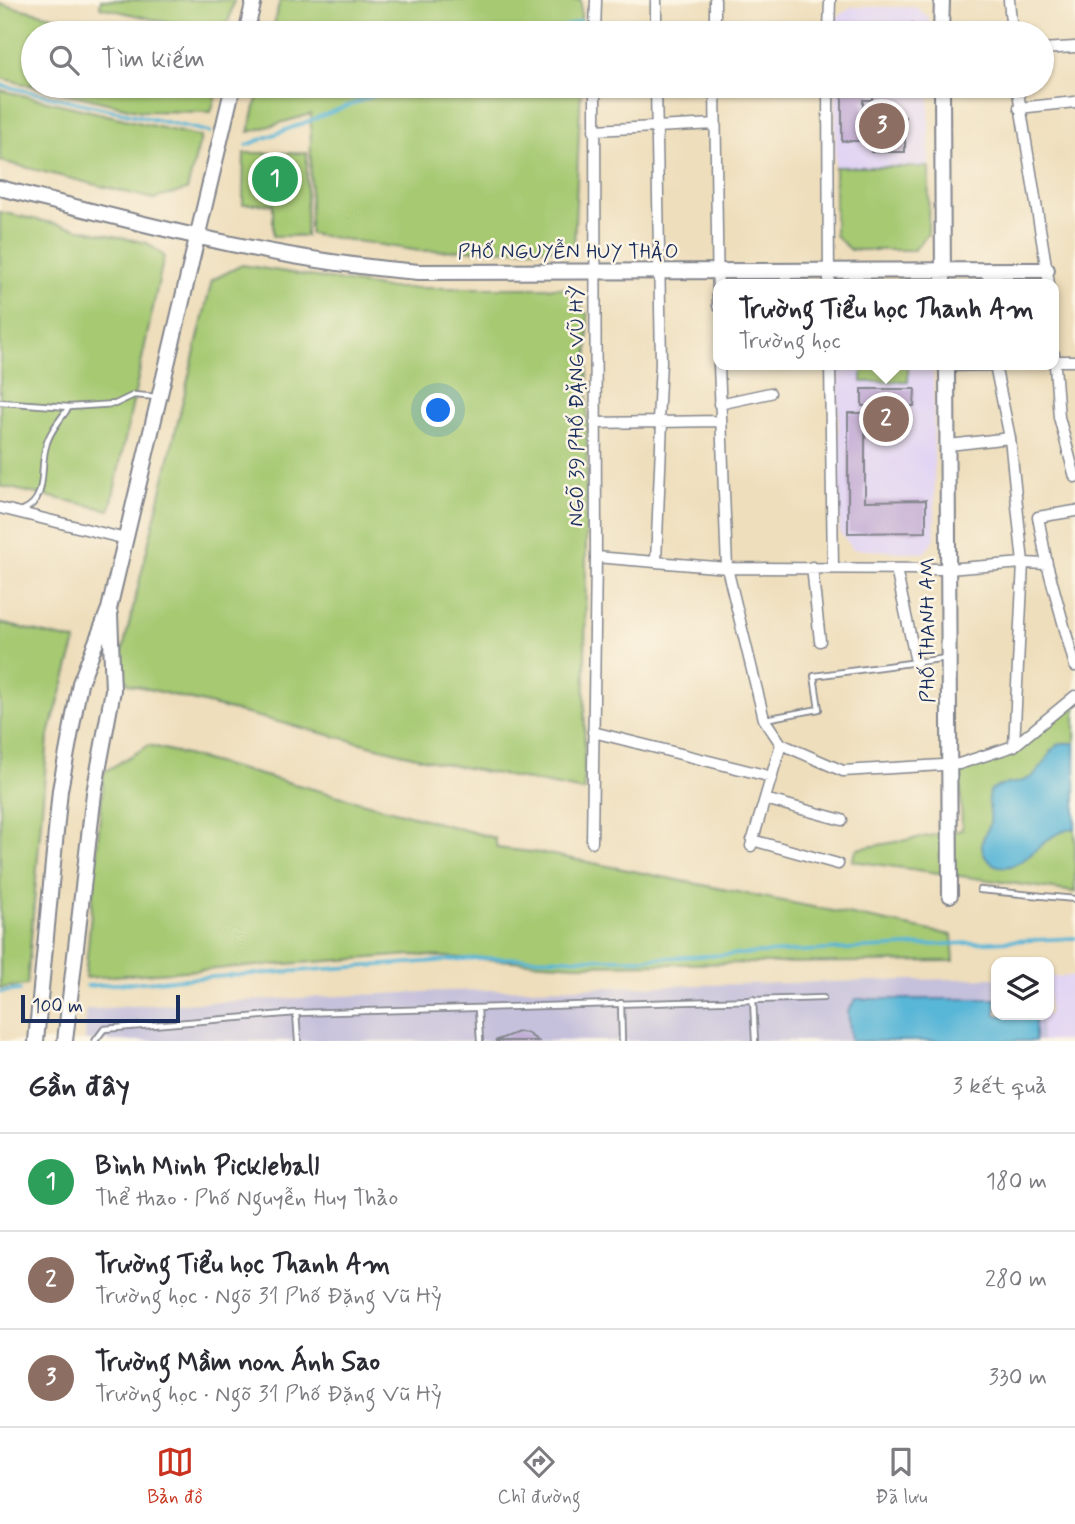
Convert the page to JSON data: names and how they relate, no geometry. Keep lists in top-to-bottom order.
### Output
{
  "streets": {
    "street": ["PHỐ NGUYỄN HUY THẢO", "NGÕ 39 PHỐ ĐẶNG VŨ HỶ", "PHỐ THANH AM"]
  },
  "crossings": [
    ["PHỐ NGUYỄN HUY THẢO", "NGÕ 39 PHỐ ĐẶNG VŨ HỶ"]
  ],
  "scale_bar": "100 m",
  "page": {
    "search": "Tìm kiếm",
    "pins": ["3", "1", "2"],
    "popup": ["Trường Tiểu học Thanh Am", "Trường học"],
    "scale": "100 m",
    "heading": ["Gần đây", "3 kết quả"],
    "list": [
      {
        "mark": "1",
        "name": "Bình Minh Pickleball",
        "note": "Thể thao · Phố Nguyễn Huy Thảo",
        "value": "180 m"
      },
      {
        "mark": "2",
        "name": "Trường Tiểu học Thanh Am",
        "note": "Trường học · Ngõ 31 Phố Đặng Vũ Hỷ",
        "value": "280 m"
      },
      {
        "mark": "3",
        "name": "Trường Mầm non Ánh Sao",
        "note": "Trường học · Ngõ 31 Phố Đặng Vũ Hỷ",
        "value": "330 m"
      }
    ],
    "nav": ["Bản đồ", "Chỉ đường", "Đã lưu"]
  }
}
